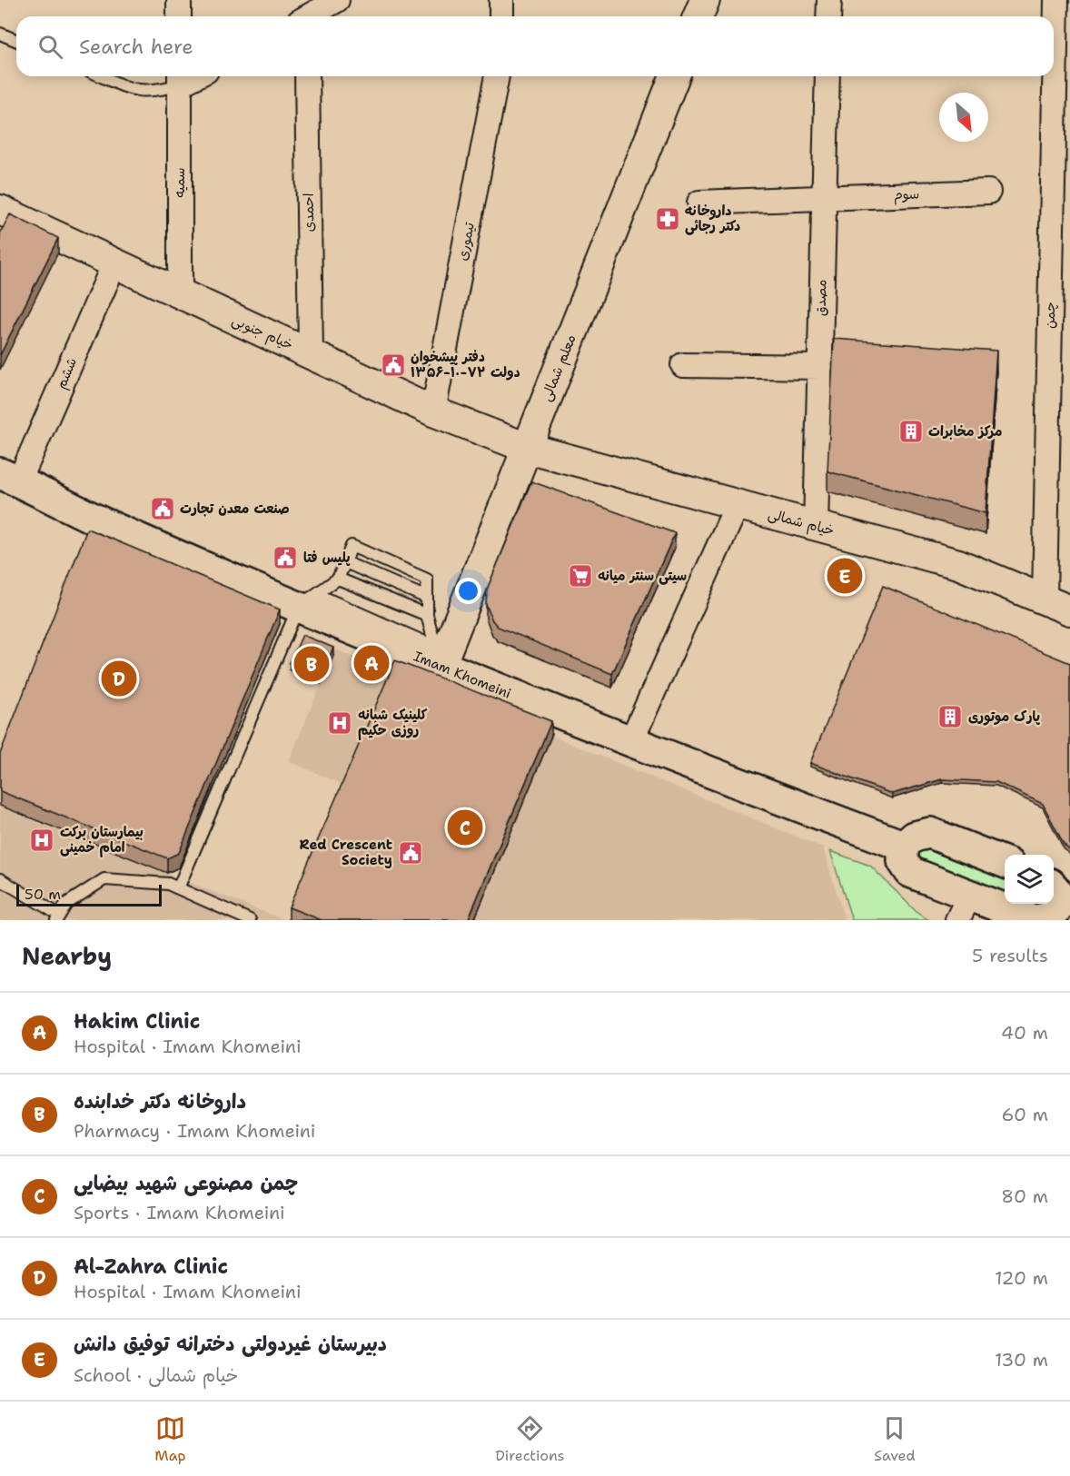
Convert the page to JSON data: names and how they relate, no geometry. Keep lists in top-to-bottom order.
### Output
{
  "streets": {
    "main road": ["Imam Khomeini"],
    "street": [
      "سميه",
      "سوم",
      "احمدی",
      "تیموری",
      "مصدق",
      "چمن",
      "خیام جنوبی",
      "معلم شمالی",
      "ششم",
      "خیام شمالی"
    ]
  },
  "crossings": [
    ["سميه", "خیام جنوبی"],
    ["سوم", "مصدق"],
    ["احمدی", "خیام جنوبی"],
    ["تیموری", "خیام جنوبی"],
    ["مصدق", "خیام شمالی"],
    ["چمن", "خیام شمالی"],
    ["خیام جنوبی", "معلم شمالی"],
    ["خیام جنوبی", "ششم"],
    ["خیام جنوبی", "خیام شمالی"],
    ["معلم شمالی", "خیام شمالی"],
    ["معلم شمالی", "Imam Khomeini"],
    ["ششم", "Imam Khomeini"]
  ],
  "places": {
    "pharmacy": ["داروخانه دکتر رجائی"],
    "public building": [
      "دفتر پیشخوان دولت ۷۲-۱۰-۱۳۵۶",
      "صنعت معدن تجارت",
      "پلیس فتا",
      "Red Crescent Society"
    ],
    "building": ["مرکز مخابرات", "پارک موتوری"],
    "supermarket": ["سیتی سنتر میانه"],
    "hospital": ["کلینیک شبانه روزی حکیم", "بیمارستان برکت امام خمینی"]
  },
  "scale_bar": "50 m",
  "north": "bottom right",
  "page": {
    "search": "Search here",
    "pins": [
      "E",
      "A",
      "B",
      "D",
      "C"
    ],
    "scale": "50 m",
    "heading": ["Nearby", "5 results"],
    "list": [
      {
        "mark": "A",
        "name": "Hakim Clinic",
        "note": "Hospital · Imam Khomeini",
        "value": "40 m"
      },
      {
        "mark": "B",
        "name": "داروخانه دکتر خدابنده",
        "note": "Pharmacy · Imam Khomeini",
        "value": "60 m"
      },
      {
        "mark": "C",
        "name": "چمن مصنوعی شهید بیضایی",
        "note": "Sports · Imam Khomeini",
        "value": "80 m"
      },
      {
        "mark": "D",
        "name": "Al-Zahra Clinic",
        "note": "Hospital · Imam Khomeini",
        "value": "120 m"
      },
      {
        "mark": "E",
        "name": "دبیرستان غیردولتی دخترانه توفیق دانش",
        "note": "School · خیام شمالی",
        "value": "130 m"
      }
    ],
    "nav": ["Map", "Directions", "Saved"]
  }
}
